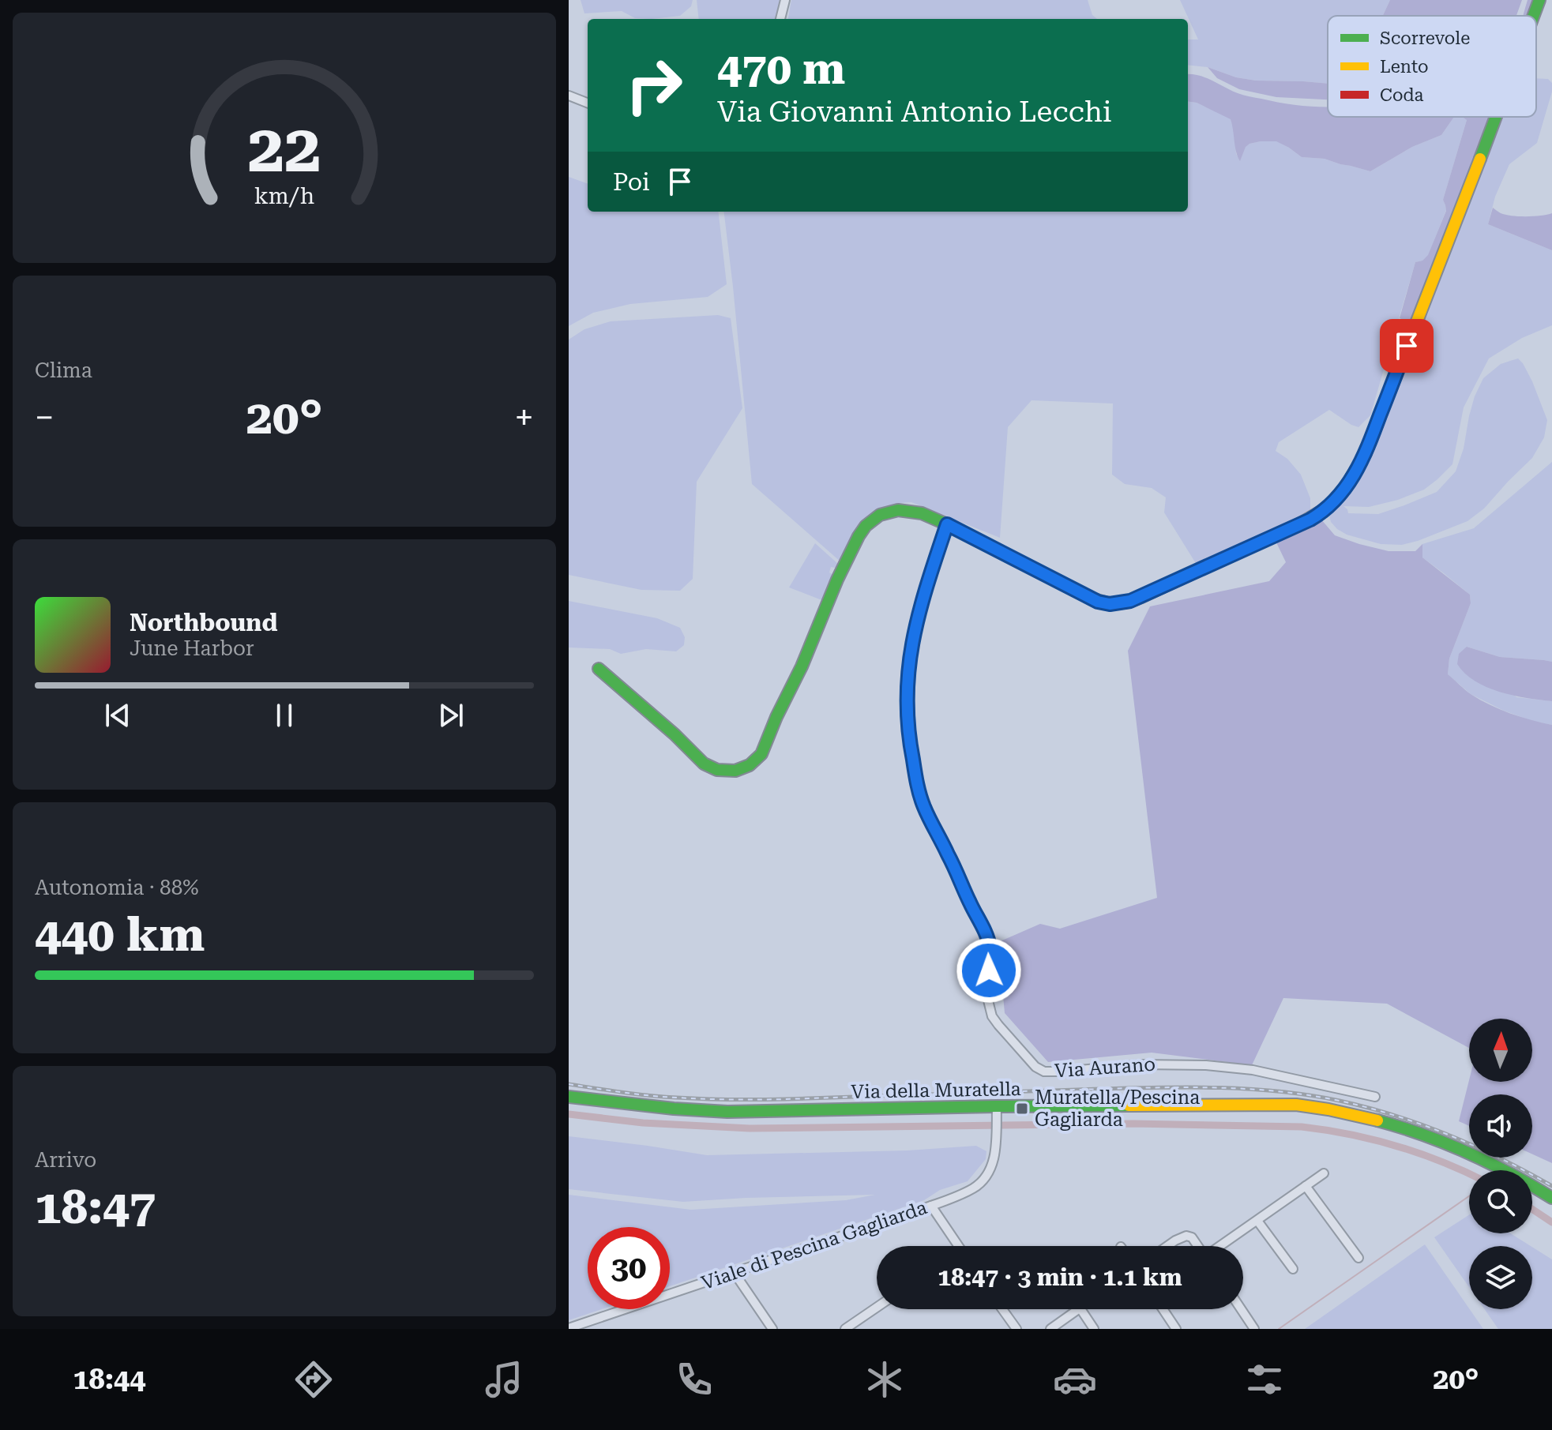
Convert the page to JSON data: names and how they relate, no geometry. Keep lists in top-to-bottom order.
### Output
{
  "streets": {
    "street": ["Via Aurano", "Via della Muratella", "Viale di Pescina Gagliarda"]
  },
  "crossings": [
    ["Via della Muratella", "Viale di Pescina Gagliarda"]
  ],
  "places": {
    "transit": ["Muratella/Pescina Gagliarda"]
  },
  "legend": ["Scorrevole", "Lento", "Coda"],
  "north": "top",
  "page": {
    "turn": ["470 m", "Via Giovanni Antonio Lecchi"],
    "then": "Poi",
    "tile": [
      "Clima",
      ["Autonomia · 88%", "440 km"],
      ["Arrivo", "18:47"]
    ],
    "heat": ["−", "20°", "+"],
    "song": ["Northbound", "June Harbor"],
    "limit": "30",
    "trip": "18:47 · 3 min · 1.1 km",
    "tabs": ["18:44", "20°"],
    "gauge": ["22", "km/h"]
  }
}
